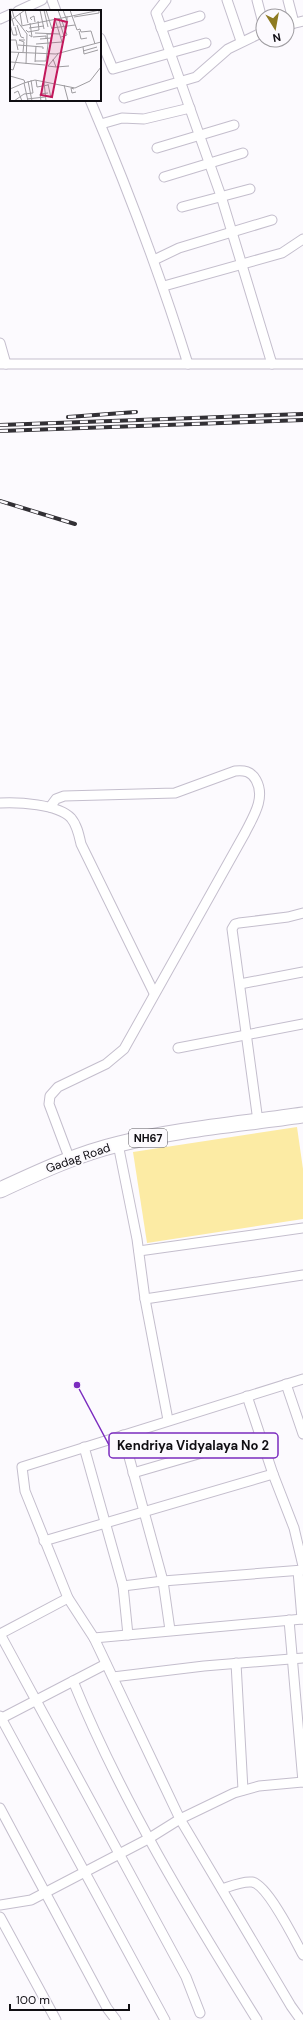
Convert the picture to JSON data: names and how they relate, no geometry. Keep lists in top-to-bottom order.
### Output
{
  "streets": {
    "highway": ["NH67", "Gadag Road"]
  },
  "places": ["Kendriya Vidyalaya No 2"],
  "scale_bar": "100 m",
  "north": "bottom"
}
